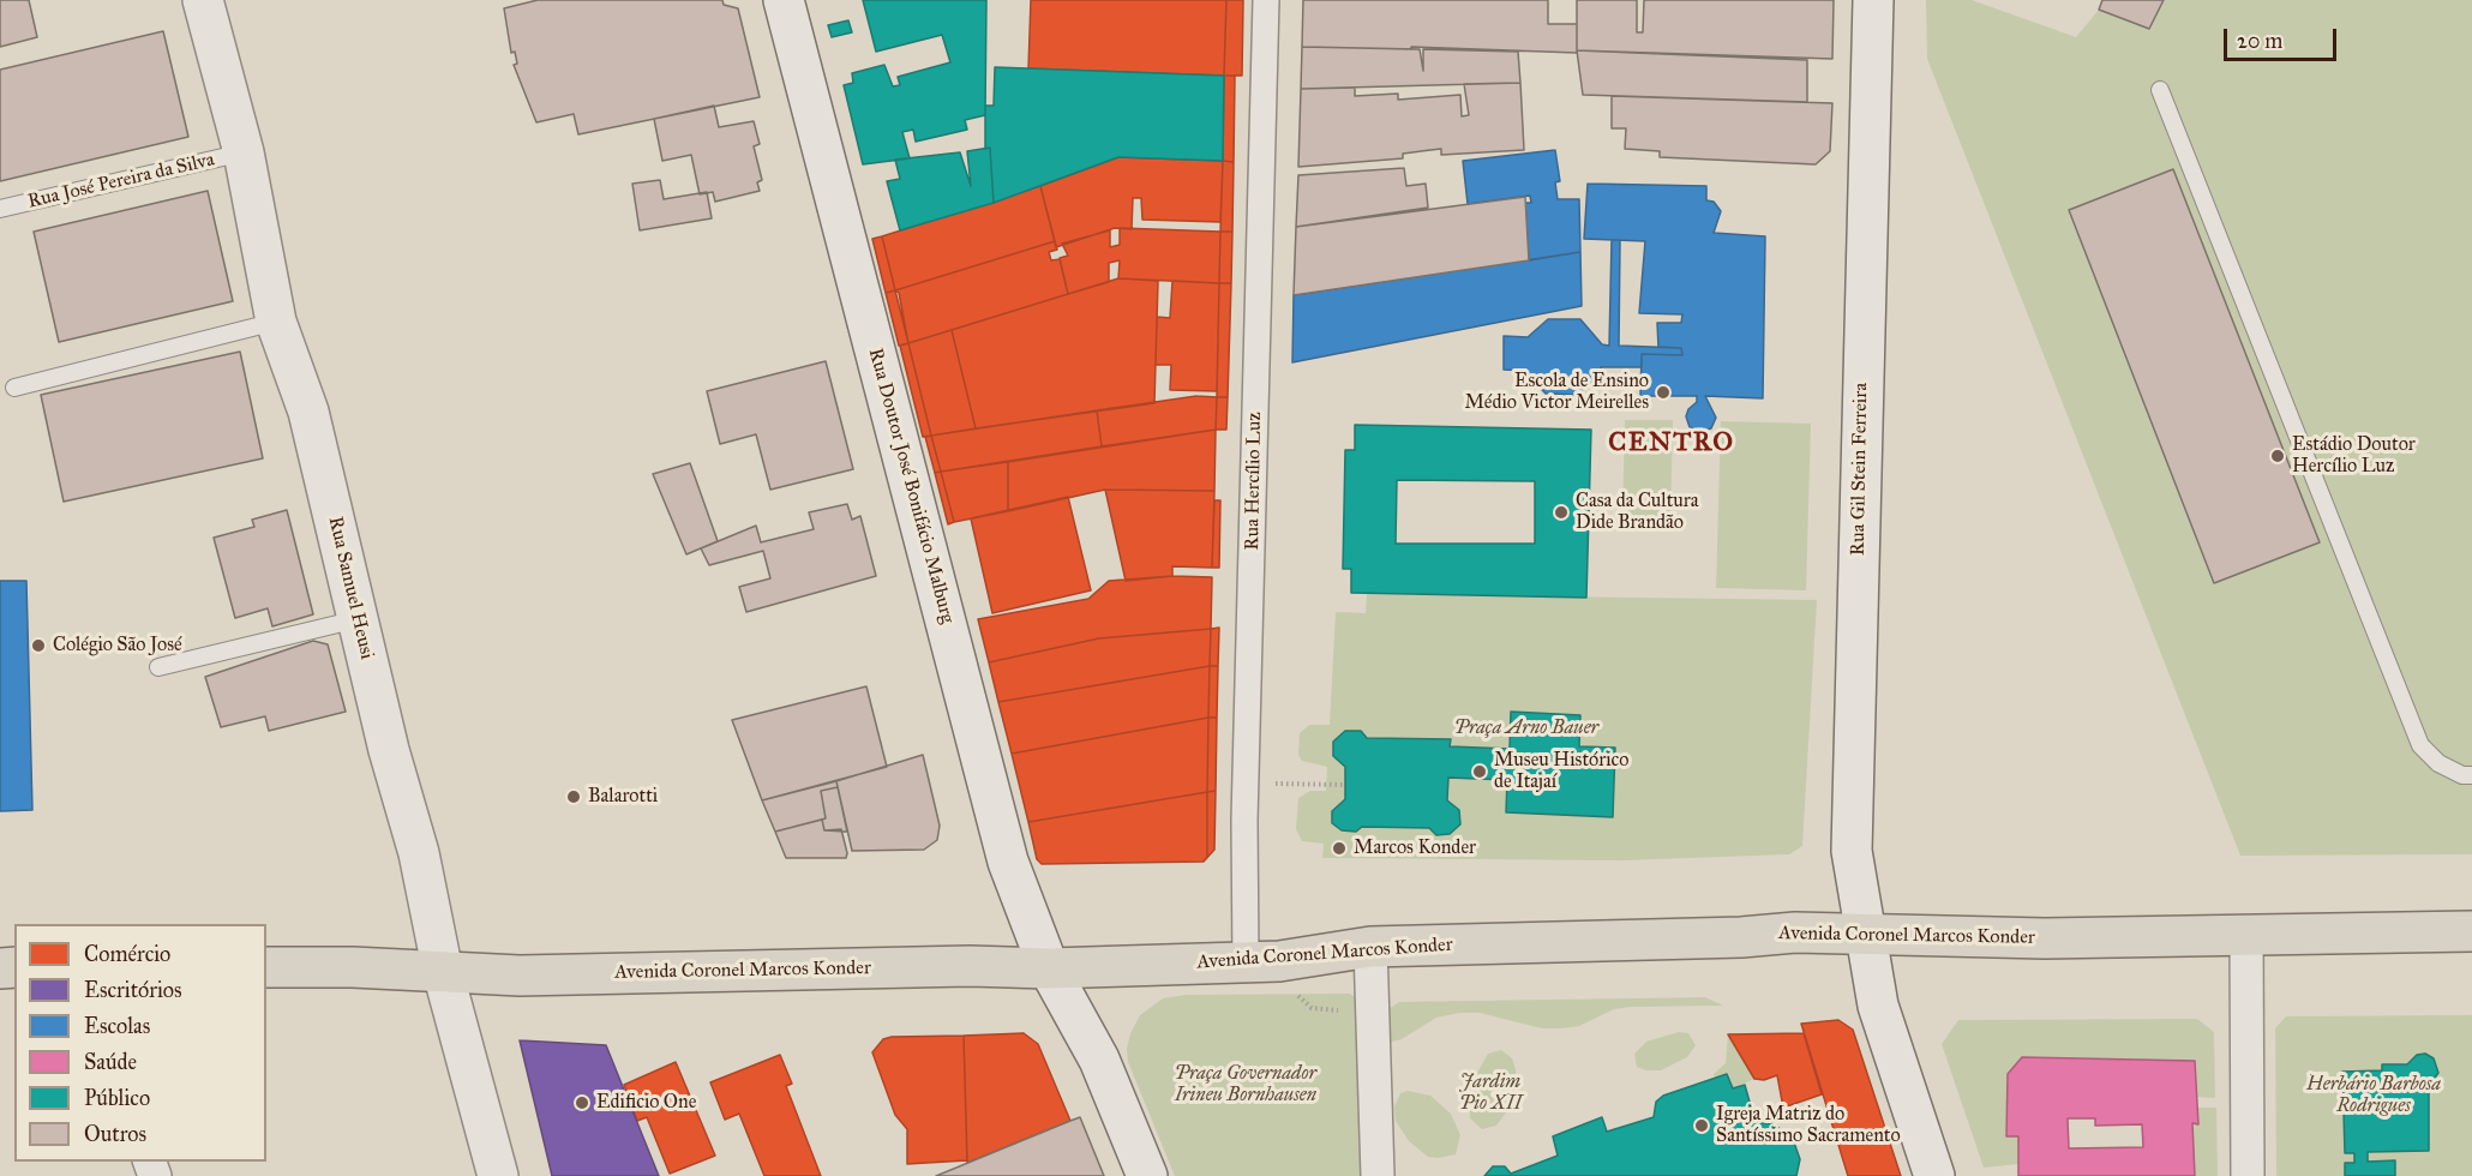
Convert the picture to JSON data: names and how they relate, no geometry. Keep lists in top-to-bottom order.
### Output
{
  "streets": {
    "main road": [
      "Rua Gil Stein Ferreira",
      "Rua Doutor José Bonifácio Malburg",
      "Rua Samuel Heusi",
      "Avenida Coronel Marcos Konder"
    ],
    "street": ["Rua Hercílio Luz"],
    "lane": ["Rua José Pereira da Silva"]
  },
  "crossings": [
    ["Rua José Pereira da Silva", "Rua Samuel Heusi"],
    ["Rua Gil Stein Ferreira", "Avenida Coronel Marcos Konder"],
    ["Rua Hercílio Luz", "Avenida Coronel Marcos Konder"],
    ["Rua Doutor José Bonifácio Malburg", "Avenida Coronel Marcos Konder"],
    ["Rua Samuel Heusi", "Avenida Coronel Marcos Konder"]
  ],
  "districts": ["CENTRO"],
  "parks": [
    "Praça Arno Bauer",
    "Praça Governador Irineu Bornhausen",
    "Jardim Pio XII",
    "Herbário Barbosa Rodrigues"
  ],
  "places": [
    "Escola de Ensino Médio Victor Meirelles",
    "Estádio Doutor Hercílio Luz",
    "Casa da Cultura Dide Brandão",
    "Colégio São José",
    "Museu Histórico de Itajaí",
    "Balarotti",
    "Marcos Konder",
    "Edificio One",
    "Igreja Matriz do Santíssimo Sacramento"
  ],
  "legend": [
    "Comércio",
    "Escritórios",
    "Escolas",
    "Saúde",
    "Público",
    "Outros"
  ],
  "scale_bar": "20 m"
}
